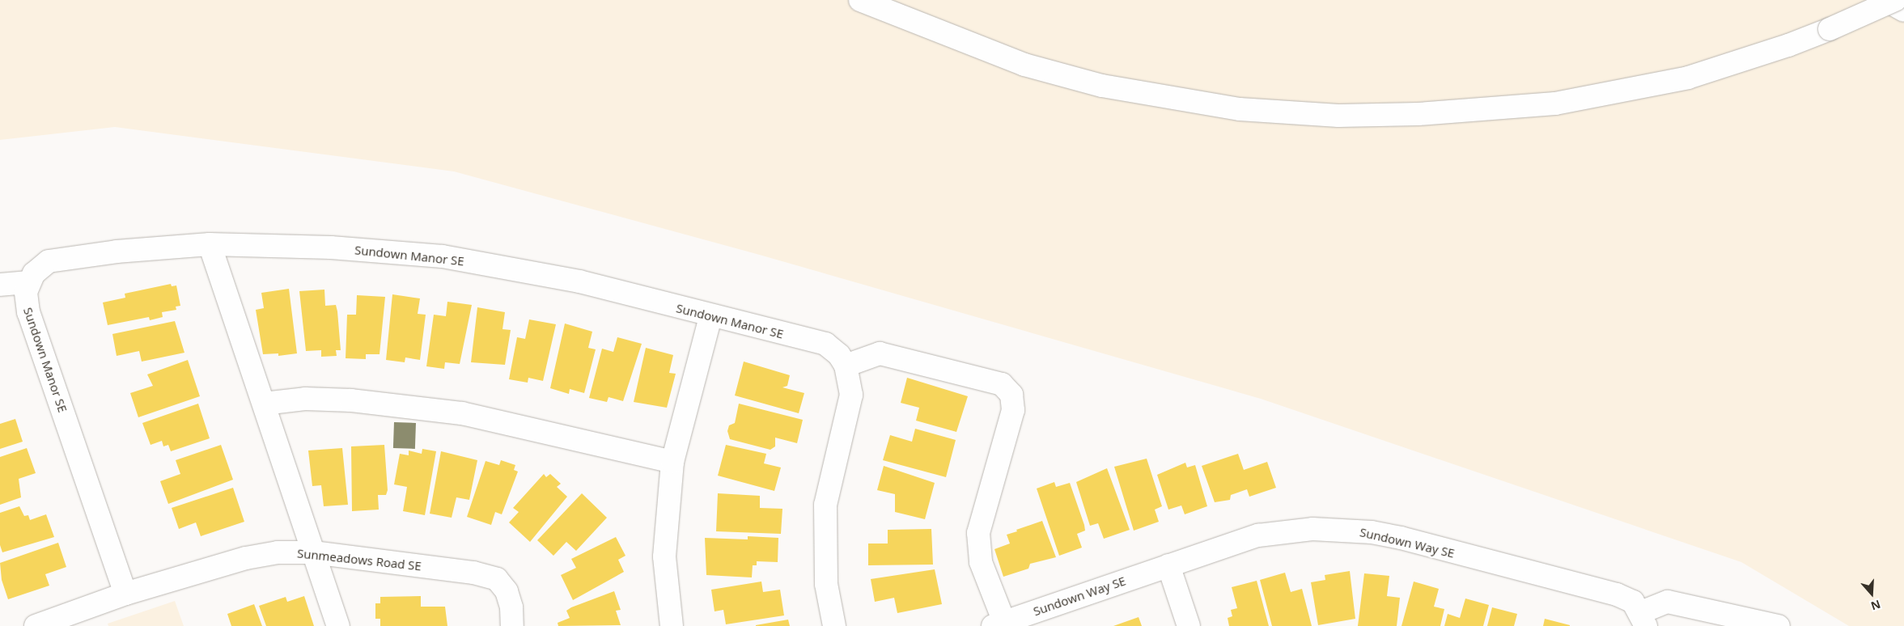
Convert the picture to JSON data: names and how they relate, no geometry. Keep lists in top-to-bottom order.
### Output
{
  "streets": {
    "main road": ["Sundown Manor SE", "Sundown Way SE", "Sunmeadows Road SE"]
  },
  "crossings": [
    ["Sundown Manor SE", "Sunmeadows Road SE"]
  ],
  "north": "bottom"
}
